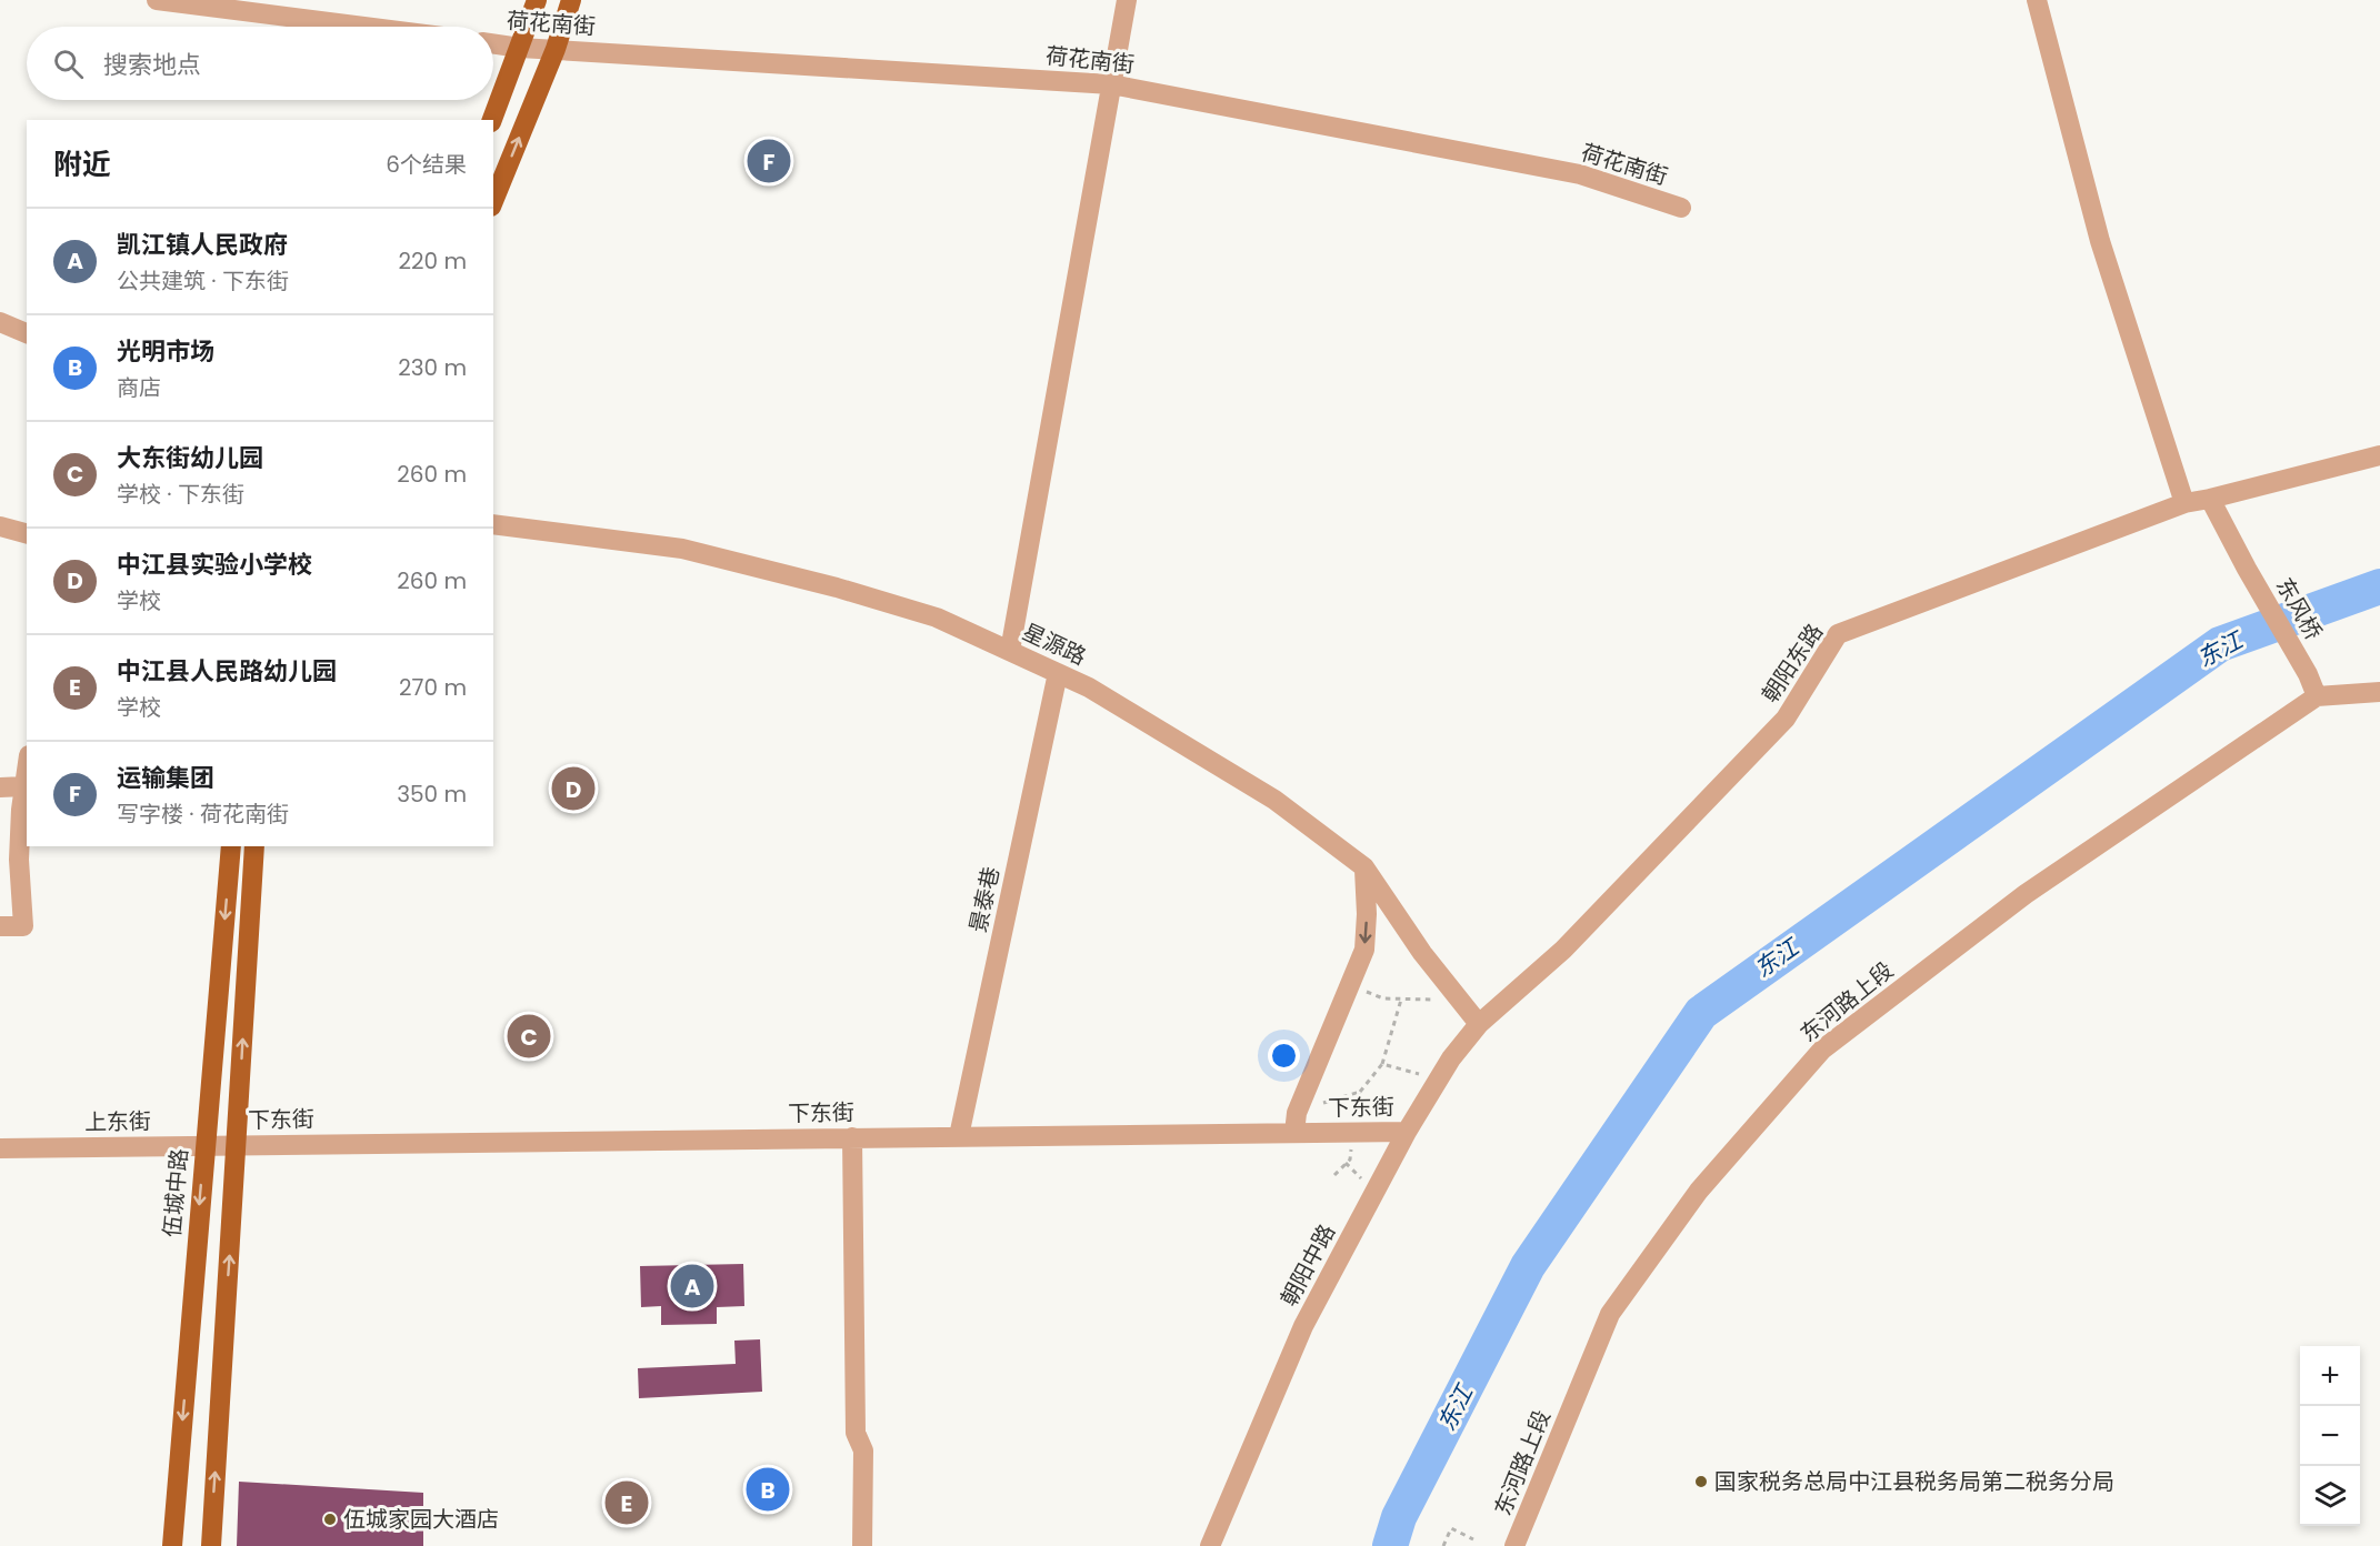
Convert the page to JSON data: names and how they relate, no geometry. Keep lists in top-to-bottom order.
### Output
{
  "streets": {
    "main road": ["伍城中路"],
    "street": [
      "荷花南街",
      "东风桥",
      "星源路",
      "朝阳东路",
      "景泰巷",
      "东河路上段",
      "下东街",
      "上东街",
      "朝阳中路"
    ]
  },
  "crossings": [
    ["东风桥", "朝阳东路"],
    ["东风桥", "东河路上段"],
    ["星源路", "朝阳东路"],
    ["星源路", "景泰巷"],
    ["星源路", "朝阳中路"],
    ["朝阳东路", "朝阳中路"],
    ["景泰巷", "下东街"],
    ["下东街", "上东街"],
    ["下东街", "朝阳中路"],
    ["上东街", "伍城中路"]
  ],
  "water": ["东江"],
  "places": ["国家税务总局中江县税务局第二税务分局", "伍城家园大酒店"],
  "page": {
    "search": "搜索地点",
    "heading": ["附近", "6个结果"],
    "pins": [
      "F",
      "D",
      "C",
      "A",
      "B",
      "E"
    ],
    "list": [
      {
        "mark": "A",
        "name": "凯江镇人民政府",
        "note": "公共建筑 · 下东街",
        "value": "220 m"
      },
      {
        "mark": "B",
        "name": "光明市场",
        "note": "商店",
        "value": "230 m"
      },
      {
        "mark": "C",
        "name": "大东街幼儿园",
        "note": "学校 · 下东街",
        "value": "260 m"
      },
      {
        "mark": "D",
        "name": "中江县实验小学校",
        "note": "学校",
        "value": "260 m"
      },
      {
        "mark": "E",
        "name": "中江县人民路幼儿园",
        "note": "学校",
        "value": "270 m"
      },
      {
        "mark": "F",
        "name": "运输集团",
        "note": "写字楼 · 荷花南街",
        "value": "350 m"
      }
    ],
    "map_buttons": ["+", "−"]
  }
}
